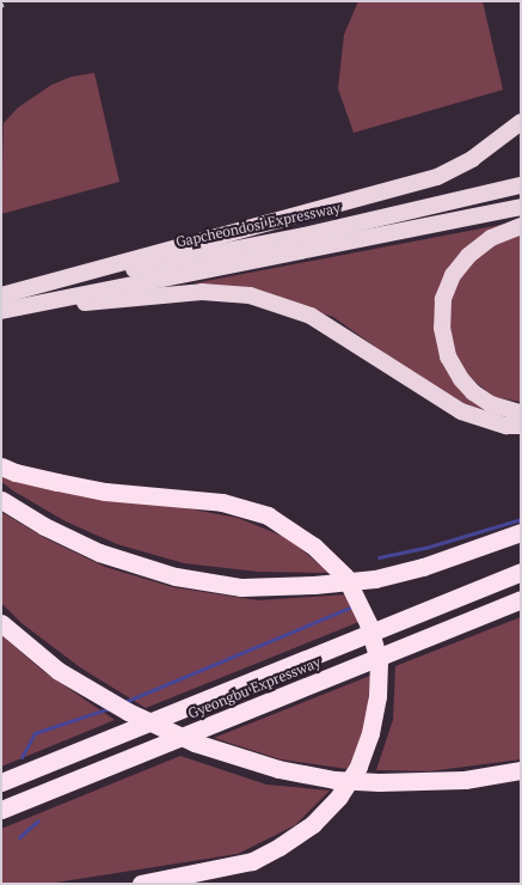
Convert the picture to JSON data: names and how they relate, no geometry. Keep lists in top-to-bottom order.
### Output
{
  "streets": {
    "highway": ["Gapcheondosi Expressway", "Gyeongbu Expressway"]
  }
}
